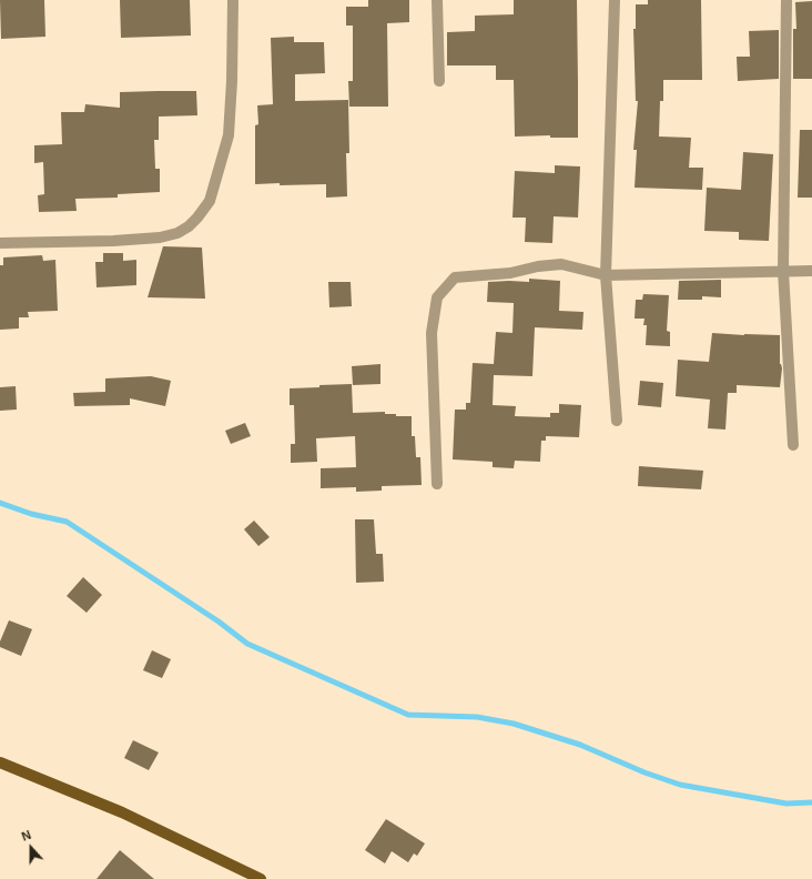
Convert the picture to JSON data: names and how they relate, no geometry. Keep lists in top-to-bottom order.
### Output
{
  "north": "top"
}
